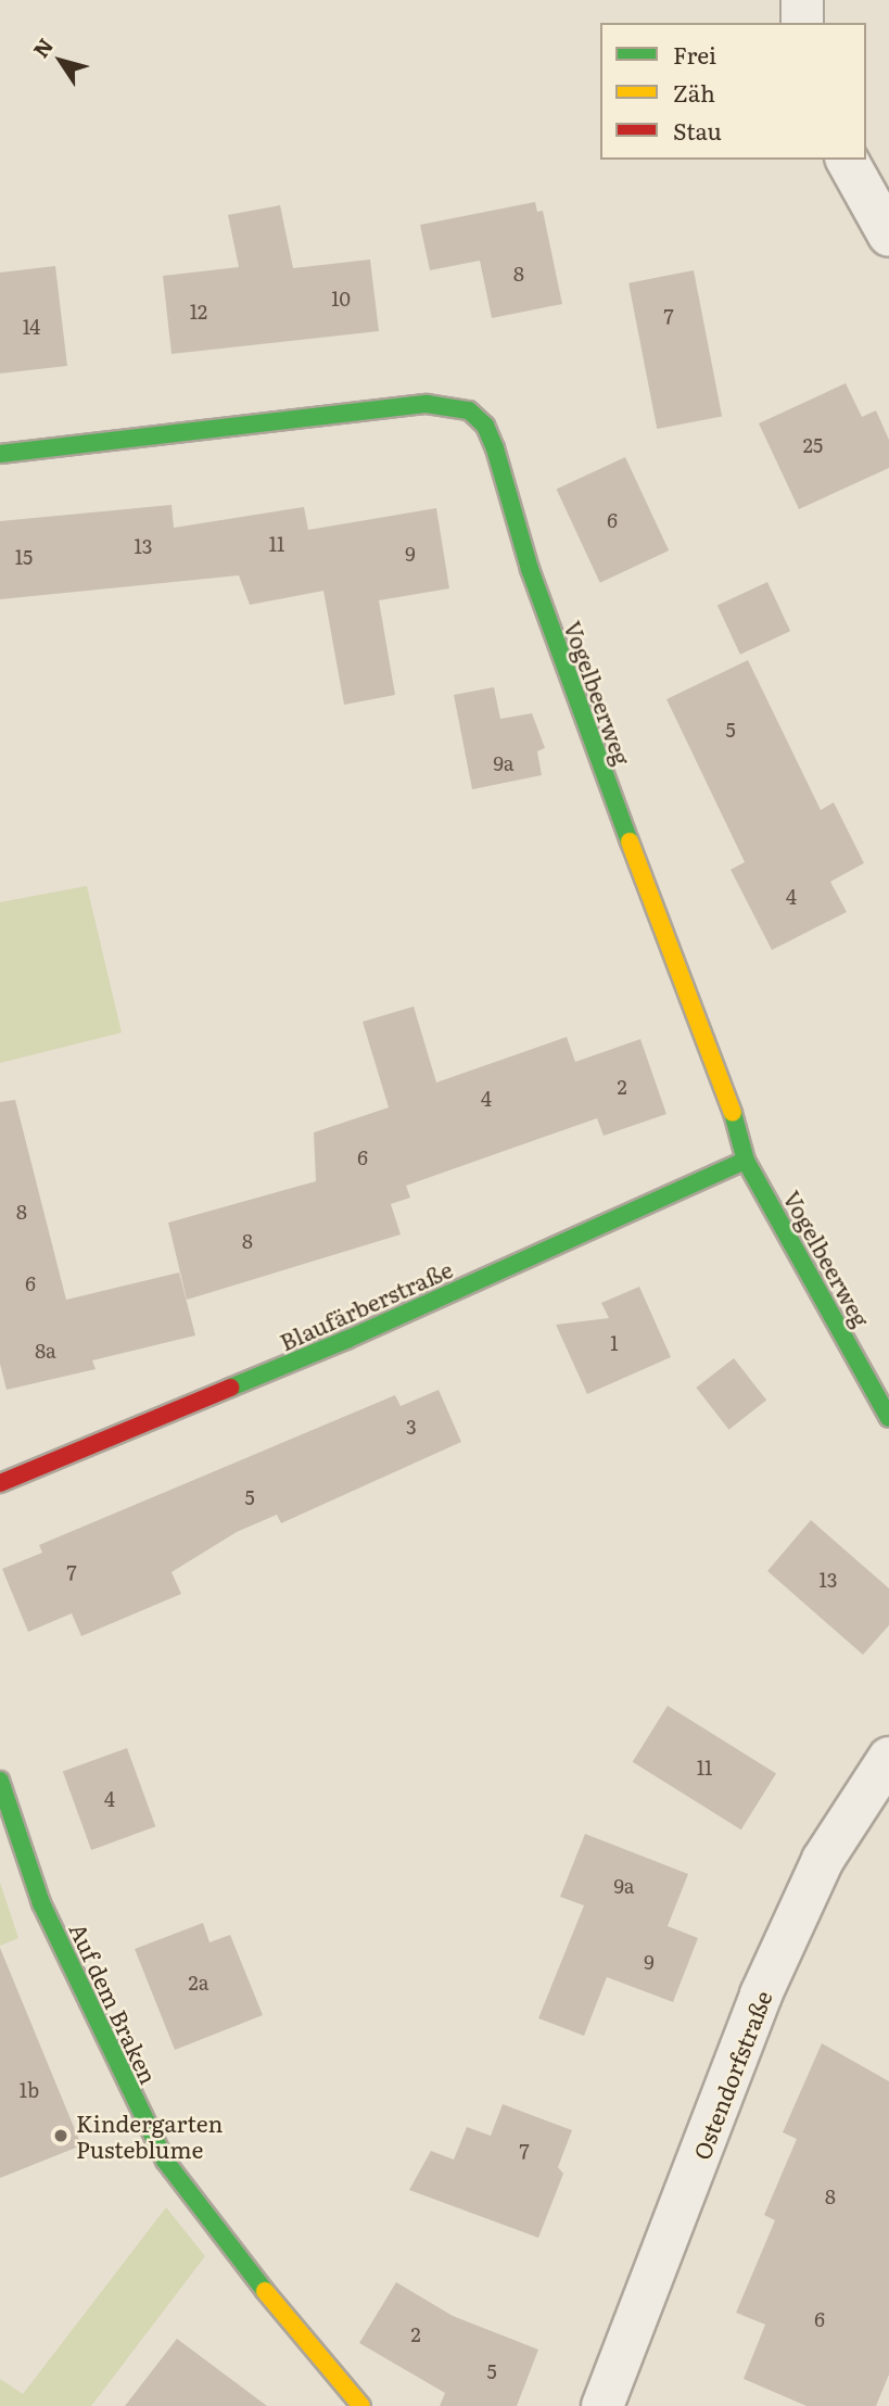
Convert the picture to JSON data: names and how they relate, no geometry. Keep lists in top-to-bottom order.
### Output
{
  "streets": {
    "street": [
      "Vogelbeerweg",
      "Blaufärberstraße",
      "Auf dem Braken",
      "Ostendorfstraße"
    ]
  },
  "crossings": [
    ["Vogelbeerweg", "Blaufärberstraße"]
  ],
  "places": ["Kindergarten Pusteblume"],
  "house_numbers": [
    "8",
    "10",
    "12",
    "7",
    "14",
    "25",
    "6",
    "11",
    "13",
    "9",
    "15",
    "5",
    "9a",
    "4",
    "2",
    "4",
    "6",
    "8",
    "8",
    "6",
    "1",
    "8a",
    "3",
    "5",
    "7",
    "13",
    "11",
    "4",
    "9a",
    "9",
    "2a",
    "1b",
    "7",
    "8",
    "6",
    "2",
    "5"
  ],
  "legend": ["Frei", "Zäh", "Stau"],
  "north": "top left"
}
